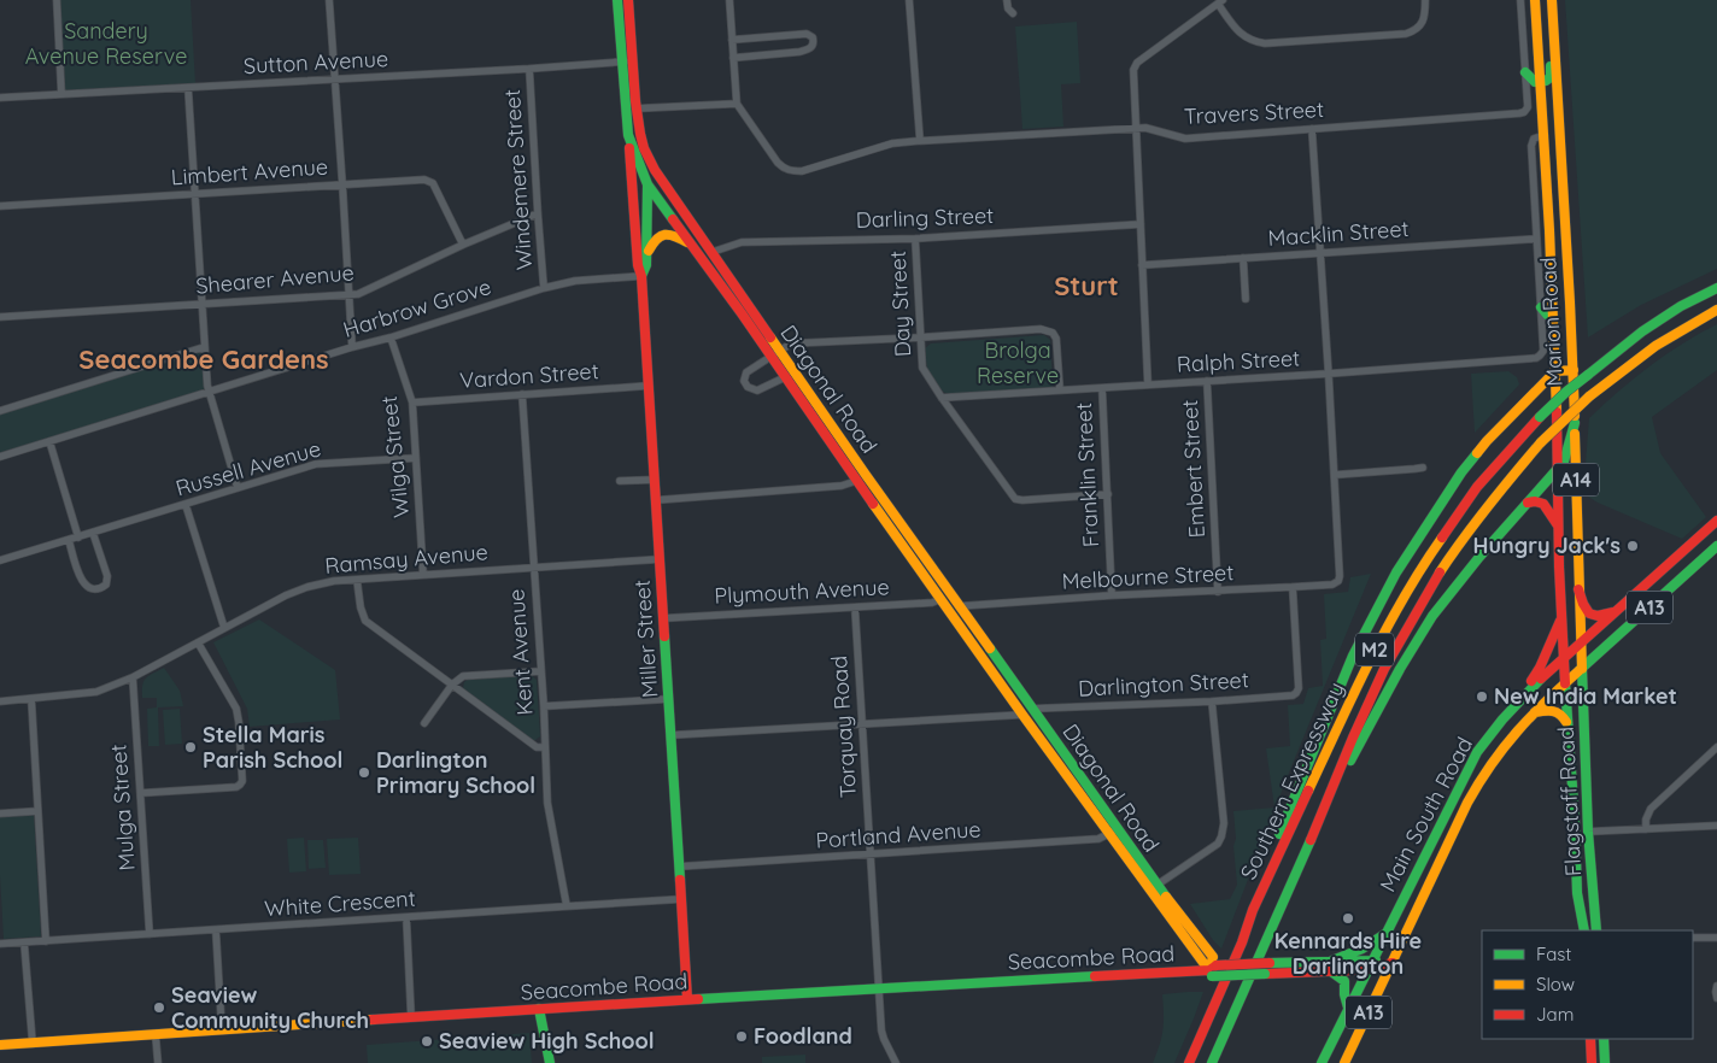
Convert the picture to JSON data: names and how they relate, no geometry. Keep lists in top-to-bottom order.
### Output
{
  "streets": {
    "main road": [
      "Marion Road",
      "Diagonal Road",
      "A14",
      "A13",
      "Miller Street",
      "M2",
      "Southern Expressway",
      "Flagstaff Road",
      "Main South Road",
      "Seacombe Road"
    ],
    "street": [
      "Sutton Avenue",
      "Travers Street",
      "Limbert Avenue",
      "Windemere Street",
      "Darling Street",
      "Macklin Street",
      "Shearer Avenue",
      "Day Street",
      "Harbrow Grove",
      "Ralph Street",
      "Vardon Street",
      "Wilga Street",
      "Russell Avenue",
      "Embert Street",
      "Franklin Street",
      "Ramsay Avenue",
      "Melbourne Street",
      "Plymouth Avenue",
      "Kent Avenue",
      "Darlington Street",
      "Torquay Road",
      "Mulga Street",
      "Portland Avenue",
      "White Crescent"
    ]
  },
  "crossings": [
    ["Sutton Avenue", "Windemere Street"],
    ["Sutton Avenue", "Diagonal Road"],
    ["Limbert Avenue", "Shearer Avenue"],
    ["Windemere Street", "Shearer Avenue"],
    ["Windemere Street", "Harbrow Grove"],
    ["Darling Street", "Day Street"],
    ["Darling Street", "Diagonal Road"],
    ["Macklin Street", "Marion Road"],
    ["Day Street", "Ralph Street"],
    ["Day Street", "Franklin Street"],
    ["Harbrow Grove", "Wilga Street"],
    ["Harbrow Grove", "Miller Street"],
    ["Marion Road", "Ralph Street"],
    ["Marion Road", "A14"],
    ["Marion Road", "A13"],
    ["Marion Road", "M2"],
    ["Marion Road", "Flagstaff Road"],
    ["Marion Road", "Main South Road"],
    ["Ralph Street", "Embert Street"],
    ["Ralph Street", "Franklin Street"],
    ["Vardon Street", "Wilga Street"],
    ["Vardon Street", "Miller Street"],
    ["Vardon Street", "Kent Avenue"],
    ["Diagonal Road", "Melbourne Street"],
    ["Diagonal Road", "Plymouth Avenue"],
    ["Diagonal Road", "Miller Street"],
    ["Diagonal Road", "Darlington Street"],
    ["Diagonal Road", "Portland Avenue"],
    ["Diagonal Road", "Seacombe Road"],
    ["Wilga Street", "Russell Avenue"],
    ["Wilga Street", "Ramsay Avenue"],
    ["Embert Street", "Melbourne Street"],
    ["Franklin Street", "Melbourne Street"],
    ["A14", "Flagstaff Road"],
    ["A14", "Main South Road"],
    ["Ramsay Avenue", "Miller Street"],
    ["Ramsay Avenue", "Kent Avenue"],
    ["Ramsay Avenue", "Mulga Street"],
    ["Melbourne Street", "Darlington Street"],
    ["Plymouth Avenue", "Miller Street"],
    ["Plymouth Avenue", "Torquay Road"],
    ["A13", "Main South Road"],
    ["A13", "Seacombe Road"],
    ["Miller Street", "Portland Avenue"],
    ["Miller Street", "White Crescent"],
    ["Miller Street", "Seacombe Road"],
    ["M2", "Southern Expressway"],
    ["Kent Avenue", "White Crescent"],
    ["Torquay Road", "Portland Avenue"],
    ["Torquay Road", "Seacombe Road"],
    ["Flagstaff Road", "Main South Road"],
    ["Mulga Street", "White Crescent"],
    ["Main South Road", "Seacombe Road"]
  ],
  "districts": ["Sturt", "Seacombe Gardens"],
  "parks": ["Sandery Avenue Reserve", "Brolga Reserve"],
  "places": [
    "Hungry Jack's",
    "New India Market",
    "Stella Maris Parish School",
    "Darlington Primary School",
    "Kennards Hire Darlington",
    "Seaview Community Church",
    "Foodland",
    "Seaview High School"
  ],
  "legend": ["Fast", "Slow", "Jam"]
}
